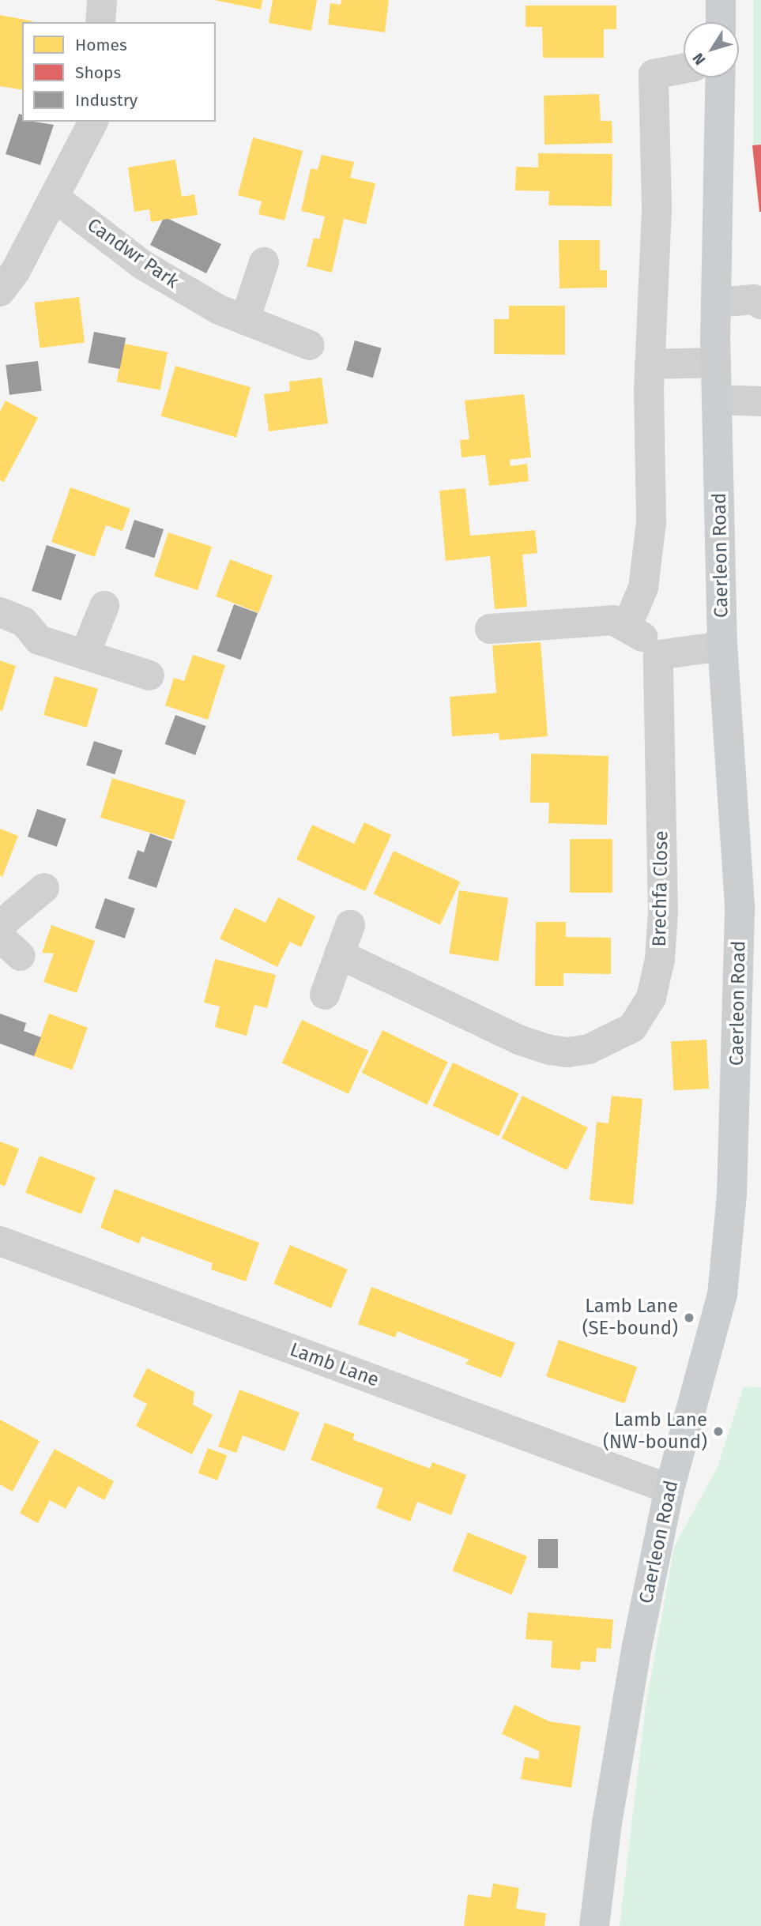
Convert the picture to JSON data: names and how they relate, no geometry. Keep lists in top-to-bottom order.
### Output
{
  "streets": {
    "main road": ["Caerleon Road"],
    "street": ["Candwr Park", "Brechfa Close", "Lamb Lane"]
  },
  "crossings": [
    ["Caerleon Road", "Lamb Lane"]
  ],
  "places": ["Lamb Lane (SE-bound)", "Lamb Lane (NW-bound)"],
  "legend": ["Homes", "Shops", "Industry"],
  "north": "bottom left"
}
